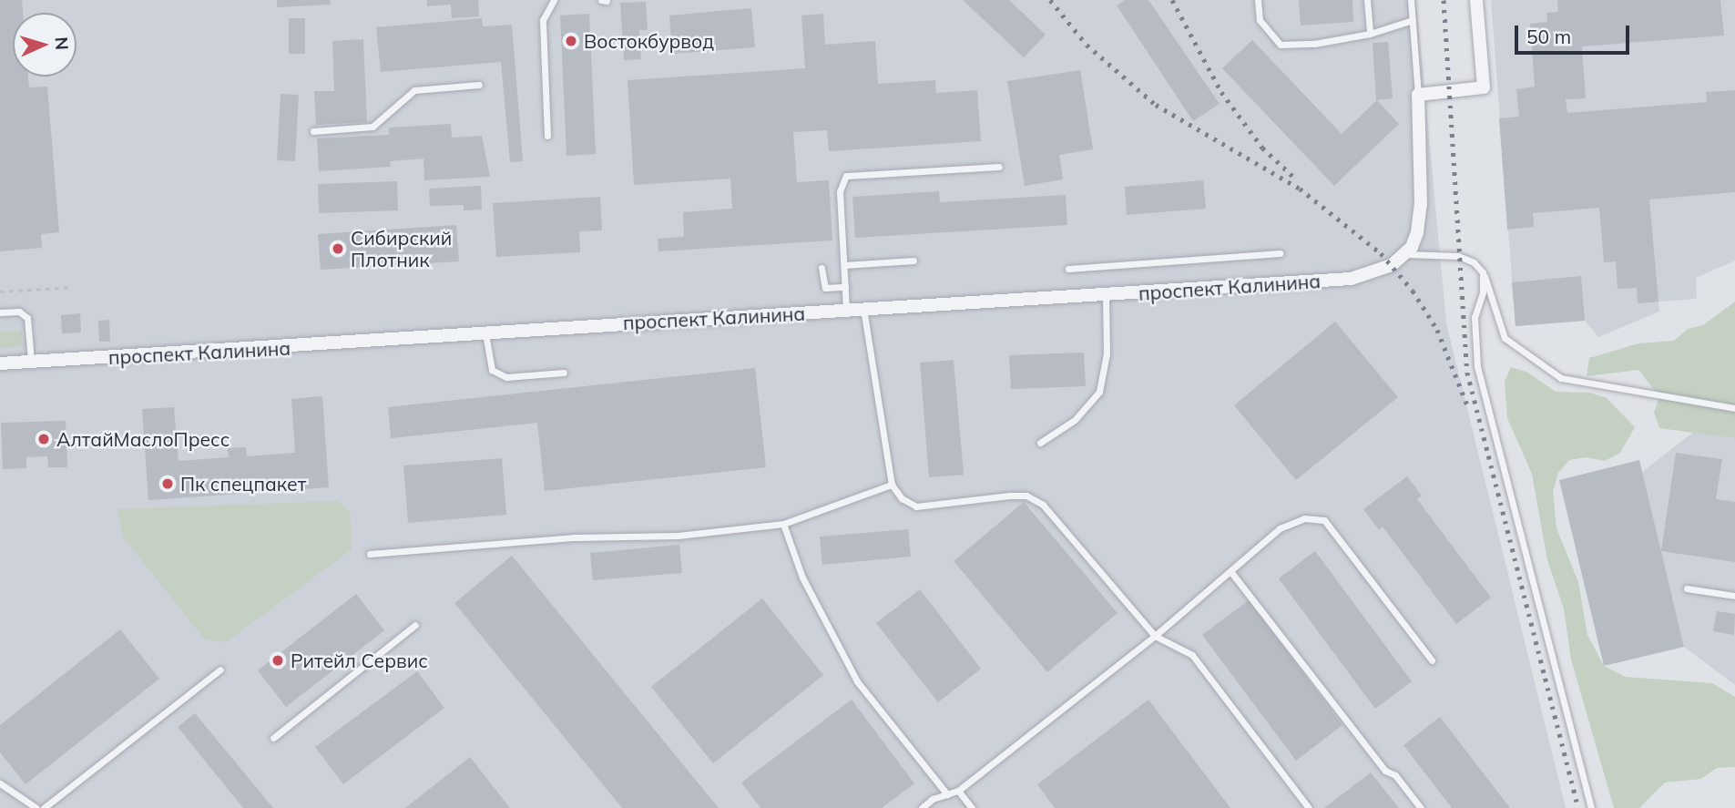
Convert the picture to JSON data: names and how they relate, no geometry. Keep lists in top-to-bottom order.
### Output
{
  "streets": {
    "street": ["проспект Калинина"]
  },
  "places": [
    "Востокбурвод",
    "Сибирский Плотник",
    "АлтайМаслоПресс",
    "Пк спецпакет",
    "Ритейл Сервис"
  ],
  "scale_bar": "50 m",
  "north": "right"
}
